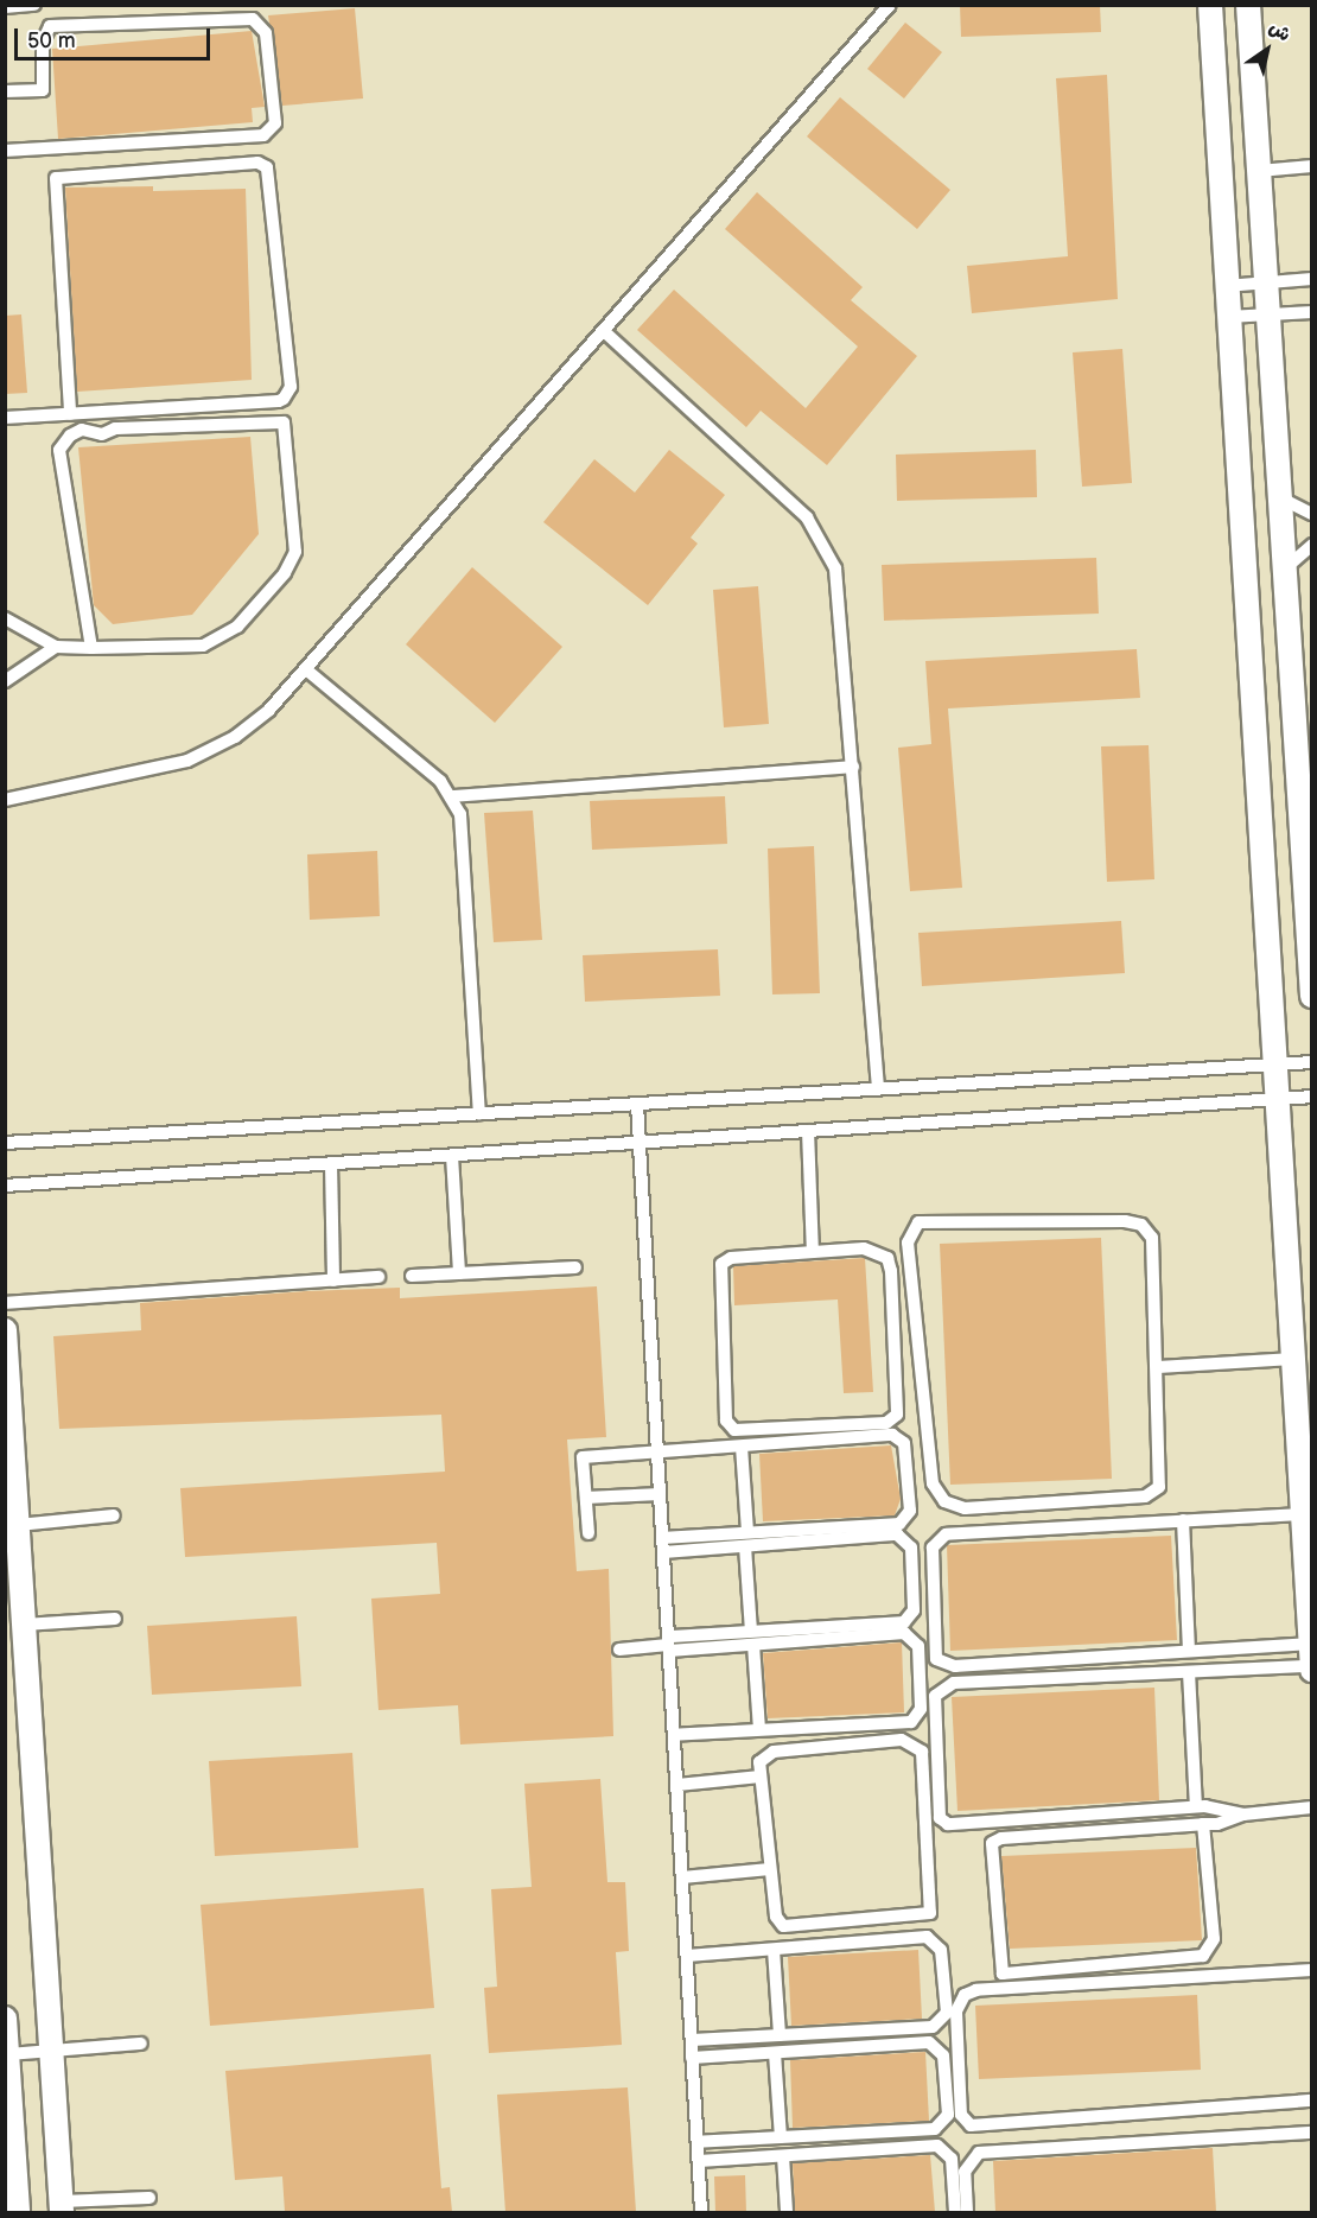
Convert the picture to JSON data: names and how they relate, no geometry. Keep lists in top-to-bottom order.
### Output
{
  "scale_bar": "50 m",
  "north": "top right"
}
